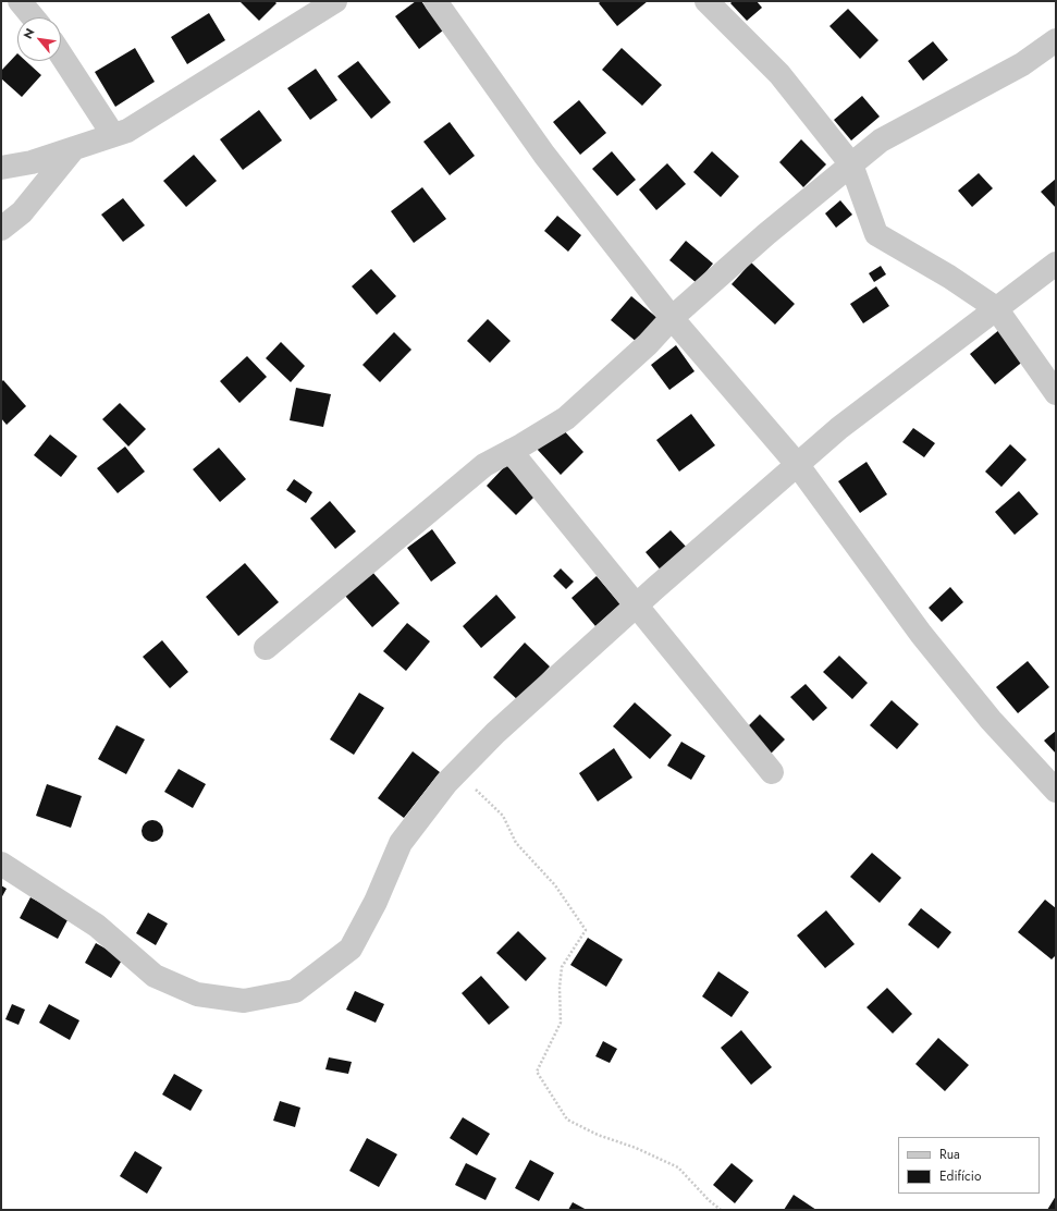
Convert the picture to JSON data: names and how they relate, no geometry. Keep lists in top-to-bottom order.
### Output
{
  "legend": ["Rua", "Edifício"],
  "north": "top left"
}
